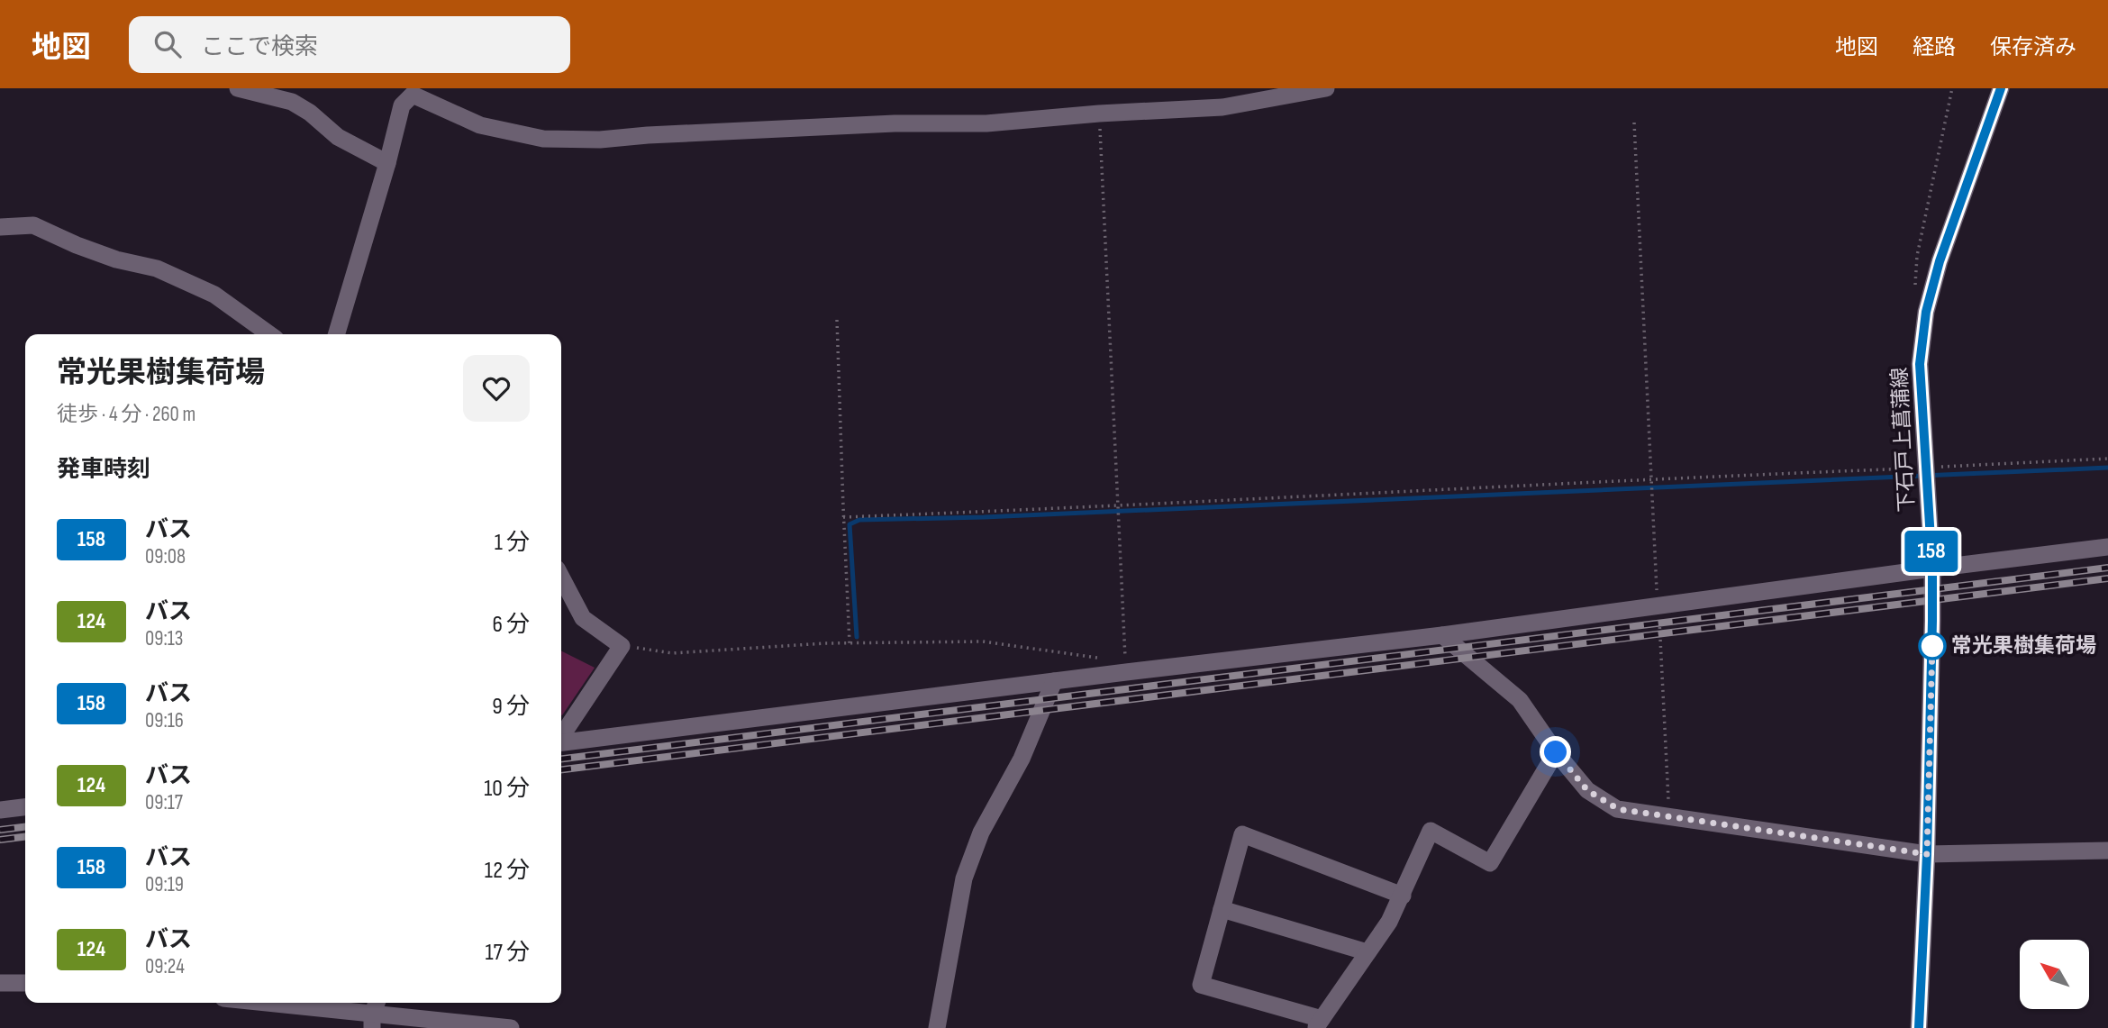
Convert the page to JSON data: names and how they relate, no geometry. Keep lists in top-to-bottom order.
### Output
{
  "streets": {
    "street": ["下石戸上菖蒲線"]
  },
  "places": ["常光果樹集荷場"],
  "lines": ["bus line 158"],
  "north": "top left",
  "page": {
    "header": "地図",
    "search": "ここで検索",
    "nav": ["地図", "経路", "保存済み"],
    "on_map": "158",
    "heading": [
      ["常光果樹集荷場", "徒歩 · 4 分 · 260 m"],
      "発車時刻"
    ],
    "list": [
      {
        "mark": "158",
        "name": "バス",
        "note": "09:08",
        "value": "1 分"
      },
      {
        "mark": "124",
        "name": "バス",
        "note": "09:13",
        "value": "6 分"
      },
      {
        "mark": "158",
        "name": "バス",
        "note": "09:16",
        "value": "9 分"
      },
      {
        "mark": "124",
        "name": "バス",
        "note": "09:17",
        "value": "10 分"
      },
      {
        "mark": "158",
        "name": "バス",
        "note": "09:19",
        "value": "12 分"
      },
      {
        "mark": "124",
        "name": "バス",
        "note": "09:24",
        "value": "17 分"
      }
    ]
  }
}
